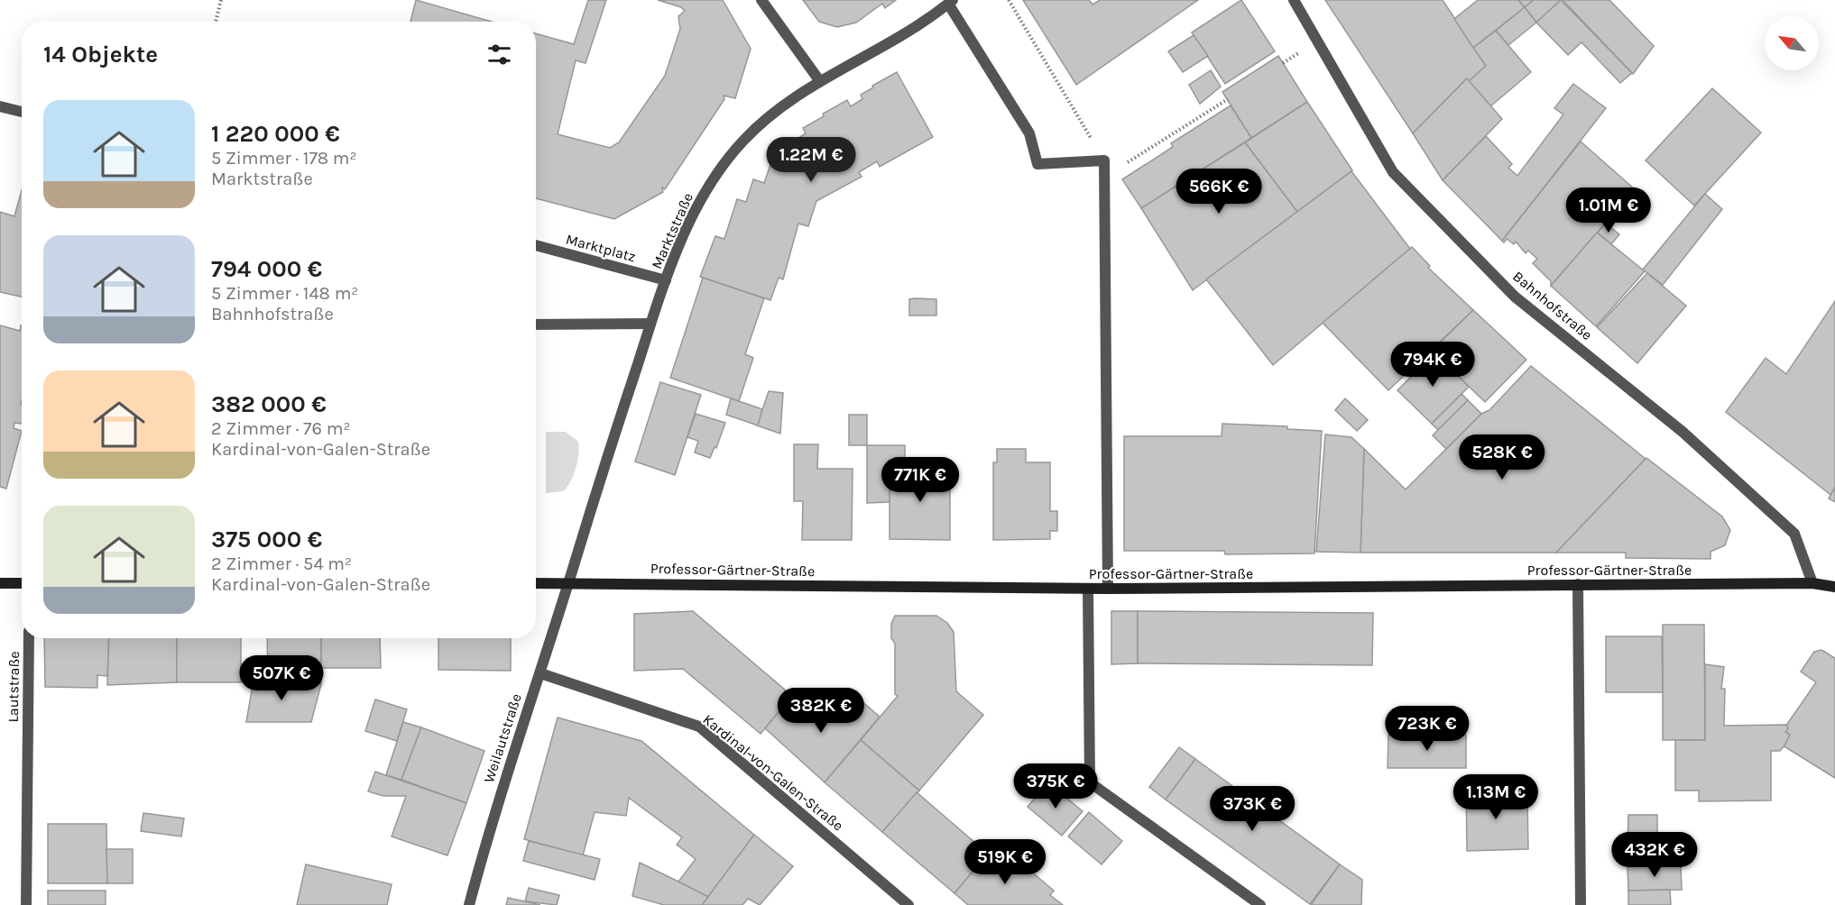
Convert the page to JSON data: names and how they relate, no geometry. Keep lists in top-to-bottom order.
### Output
{
  "streets": {
    "street": [
      "Marktstraße",
      "Marktplatz",
      "Bahnhofstraße",
      "Professor-Gärtner-Straße",
      "Lautstraße",
      "Weilautstraße",
      "Kardinal-von-Galen-Straße"
    ]
  },
  "crossings": [
    ["Marktstraße", "Marktplatz"],
    ["Marktstraße", "Professor-Gärtner-Straße"],
    ["Marktstraße", "Weilautstraße"],
    ["Bahnhofstraße", "Professor-Gärtner-Straße"],
    ["Professor-Gärtner-Straße", "Weilautstraße"],
    ["Weilautstraße", "Kardinal-von-Galen-Straße"]
  ],
  "north": "top left",
  "page": {
    "heading": "14 Objekte",
    "list": [
      {
        "name": "1 220 000 €",
        "note": "5 Zimmer · 178 m² · Marktstraße"
      },
      {
        "name": "794 000 €",
        "note": "5 Zimmer · 148 m² · Bahnhofstraße"
      },
      {
        "name": "382 000 €",
        "note": "2 Zimmer · 76 m² · Kardinal-von-Galen-Straße"
      },
      {
        "name": "375 000 €",
        "note": "2 Zimmer · 54 m² · Kardinal-von-Galen-Straße"
      }
    ],
    "price": [
      "1.22M €",
      "566K €",
      "1.01M €",
      "794K €",
      "528K €",
      "771K €",
      "507K €",
      "382K €",
      "723K €",
      "375K €",
      "1.13M €",
      "373K €",
      "432K €",
      "519K €"
    ]
  }
}
